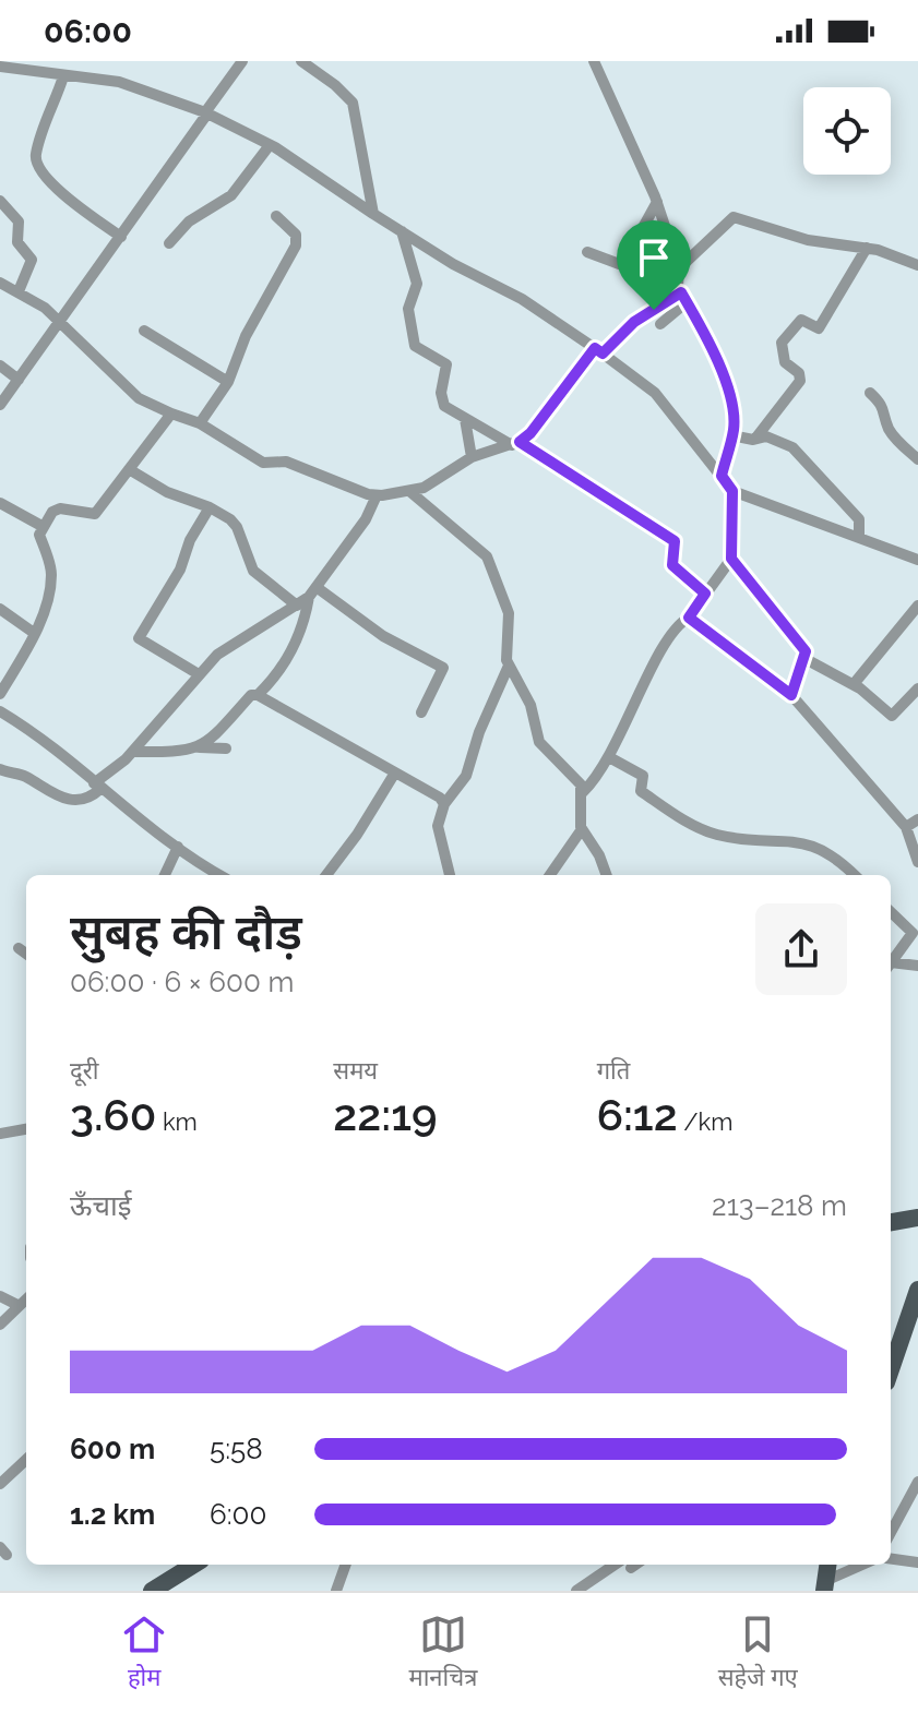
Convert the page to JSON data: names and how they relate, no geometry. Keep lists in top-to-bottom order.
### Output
{
  "page": {
    "status": "06:00",
    "heading": ["सुबह की दौड़", "06:00 · 6 × 600 m"],
    "stats": [
      ["दूरी", "3.60 km"],
      ["समय", "22:19"],
      ["गति", "6:12 /km"]
    ],
    "chart": ["ऊँचाई", "213–218 m"],
    "list": [
      {
        "name": "600 m",
        "note": "5:58"
      },
      {
        "name": "1.2 km",
        "note": "6:00"
      }
    ],
    "tabs": ["होम", "मानचित्र", "सहेजे गए"]
  }
}
